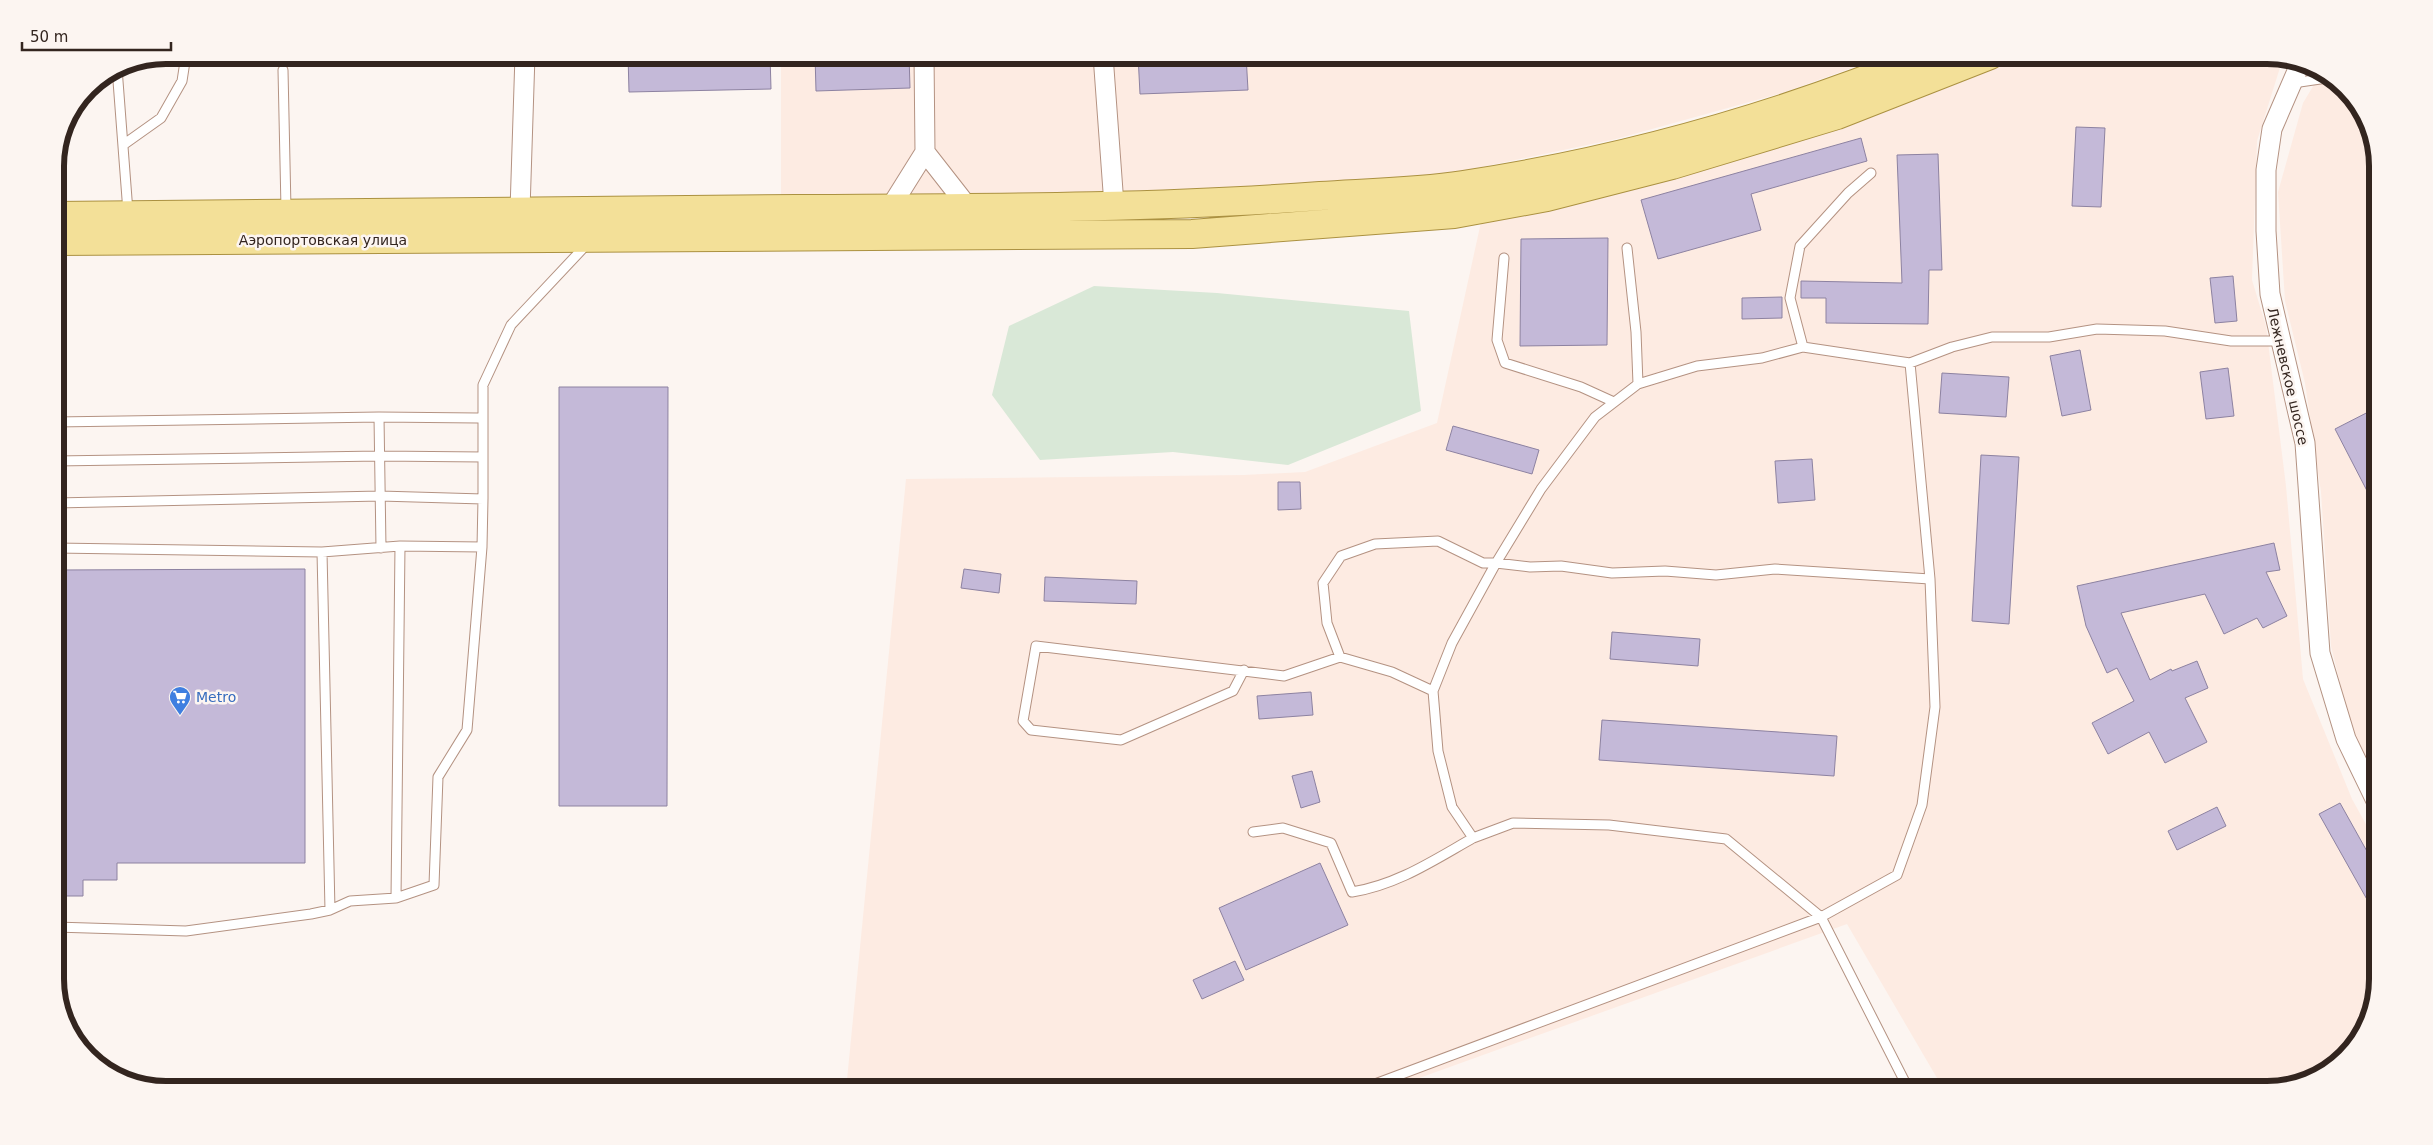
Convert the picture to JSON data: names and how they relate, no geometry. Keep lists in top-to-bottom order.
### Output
{
  "streets": {
    "main road": ["Аэропортовская улица"],
    "street": ["Лежневское шоссе"]
  },
  "places": {
    "supermarket": ["Metro"]
  },
  "scale_bar": "50 m"
}
